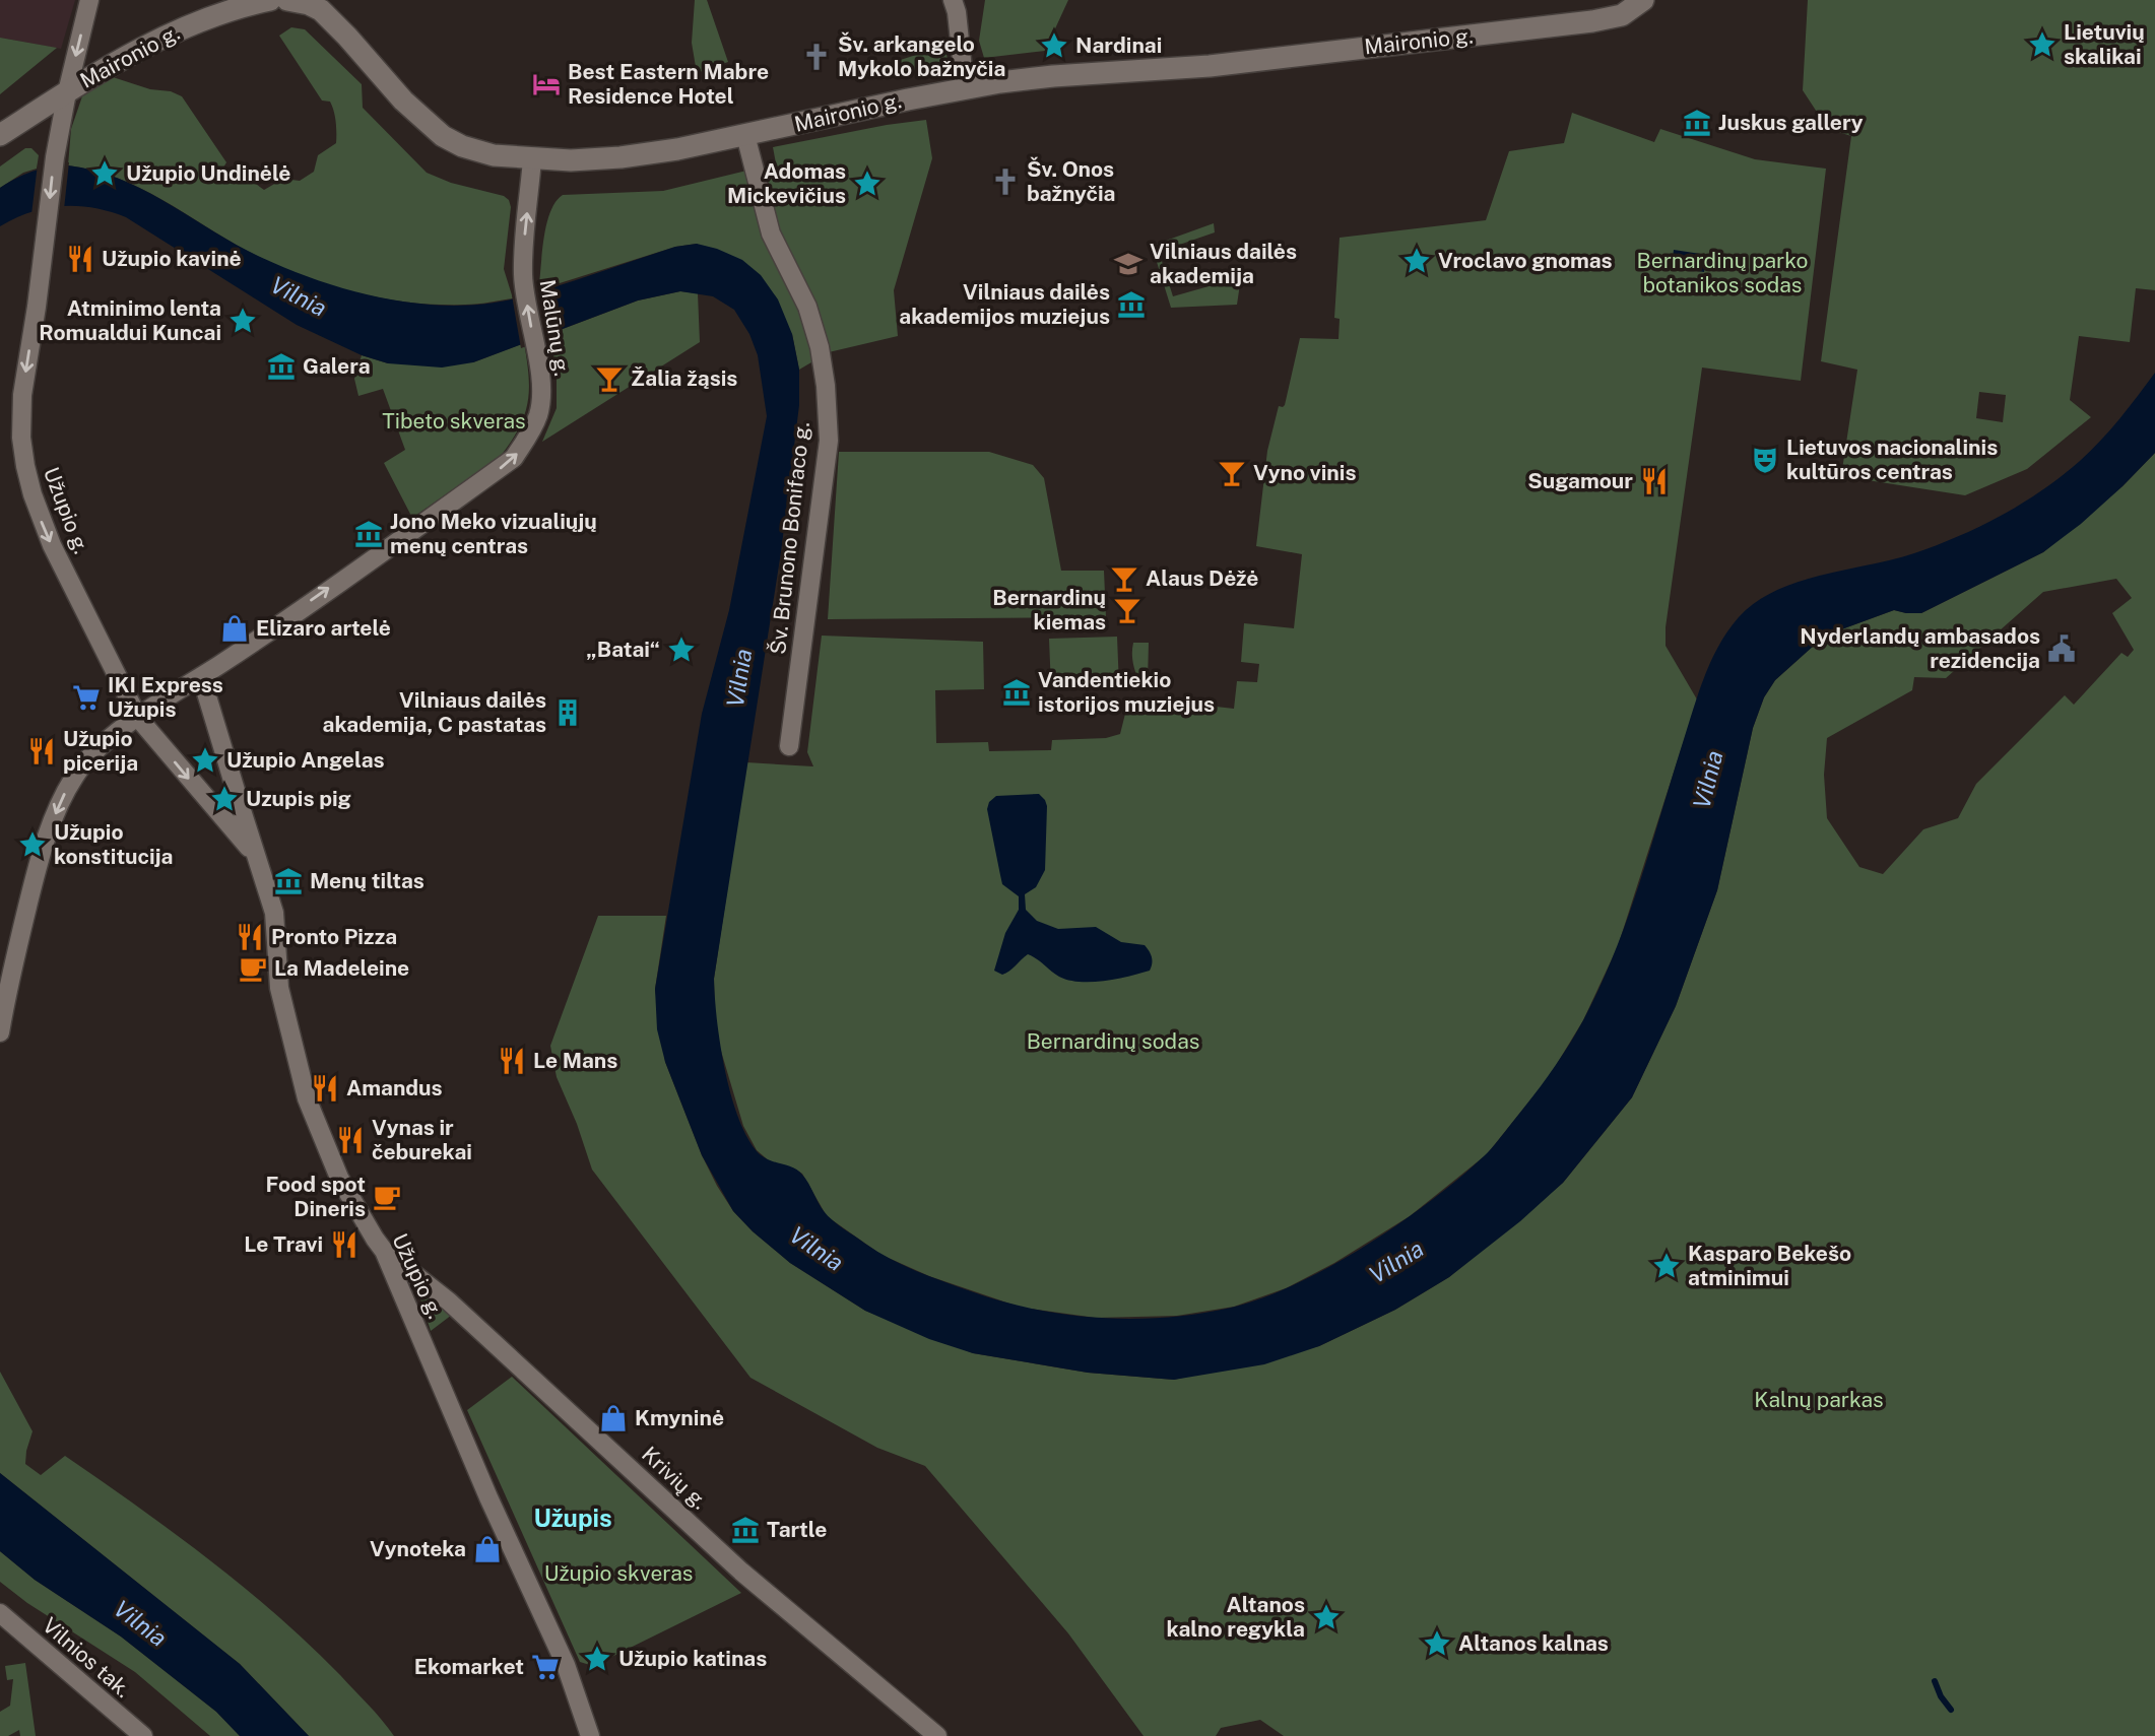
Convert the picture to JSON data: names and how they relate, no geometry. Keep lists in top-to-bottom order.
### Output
{
  "streets": {
    "main road": ["Maironio g."],
    "street": [
      "Malūnų g.",
      "Užupio g.",
      "Šv. Brunono Bonifaco g.",
      "Krivių g.",
      "Vilnios tak."
    ]
  },
  "crossings": [
    ["Maironio g.", "Malūnų g."],
    ["Maironio g.", "Užupio g."],
    ["Maironio g.", "Šv. Brunono Bonifaco g."],
    ["Malūnų g.", "Užupio g."],
    ["Užupio g.", "Krivių g."]
  ],
  "one_way": ["Malūnų g.", "Užupio g."],
  "districts": ["Užupis"],
  "water": ["Vilnia"],
  "parks": [
    "Bernardinų parko botanikos sodas",
    "Tibeto skveras",
    "Bernardinų sodas",
    "Kalnų parkas",
    "Užupio skveras"
  ],
  "places": {
    "place": [
      "Lietuvių skalikai",
      "Nardinai",
      "Užupio Undinėlė",
      "Adomas Mickevičius",
      "Vroclavo gnomas",
      "Atminimo lenta Romualdui Kuncai",
      "„Batai“",
      "Užupio Angelas",
      "Uzupis pig",
      "Užupio konstitucija",
      "Kasparo Bekešo atminimui",
      "Altanos kalno regykla",
      "Altanos kalnas",
      "Užupio katinas"
    ],
    "church": ["Šv. arkangelo Mykolo bažnyčia", "Šv. Onos bažnyčia"],
    "hotel": ["Best Eastern Mabre Residence Hotel"],
    "museum": [
      "Juskus gallery",
      "Vilniaus dailės akademijos muziejus",
      "Galera",
      "Jono Meko vizualiųjų menų centras",
      "Vandentiekio istorijos muziejus",
      "Menų tiltas",
      "Tartle"
    ],
    "restaurant": [
      "Užupio kavinė",
      "Sugamour",
      "Užupio picerija",
      "Pronto Pizza",
      "Le Mans",
      "Amandus",
      "Vynas ir čeburekai",
      "Le Travi"
    ],
    "school or university": ["Vilniaus dailės akademija"],
    "bar": [
      "Žalia žąsis",
      "Vyno vinis",
      "Alaus Dėžė",
      "Bernardinų kiemas"
    ],
    "theatre": ["Lietuvos nacionalinis kultūros centras"],
    "shop": ["Elizaro artelė", "Kmyninė", "Vynoteka"],
    "public building": ["Nyderlandų ambasados rezidencija"],
    "supermarket": ["IKI Express Užupis", "Ekomarket"],
    "building": ["Vilniaus dailės akademija, C pastatas"],
    "cafe": ["La Madeleine", "Food spot Dineris"]
  }
}
